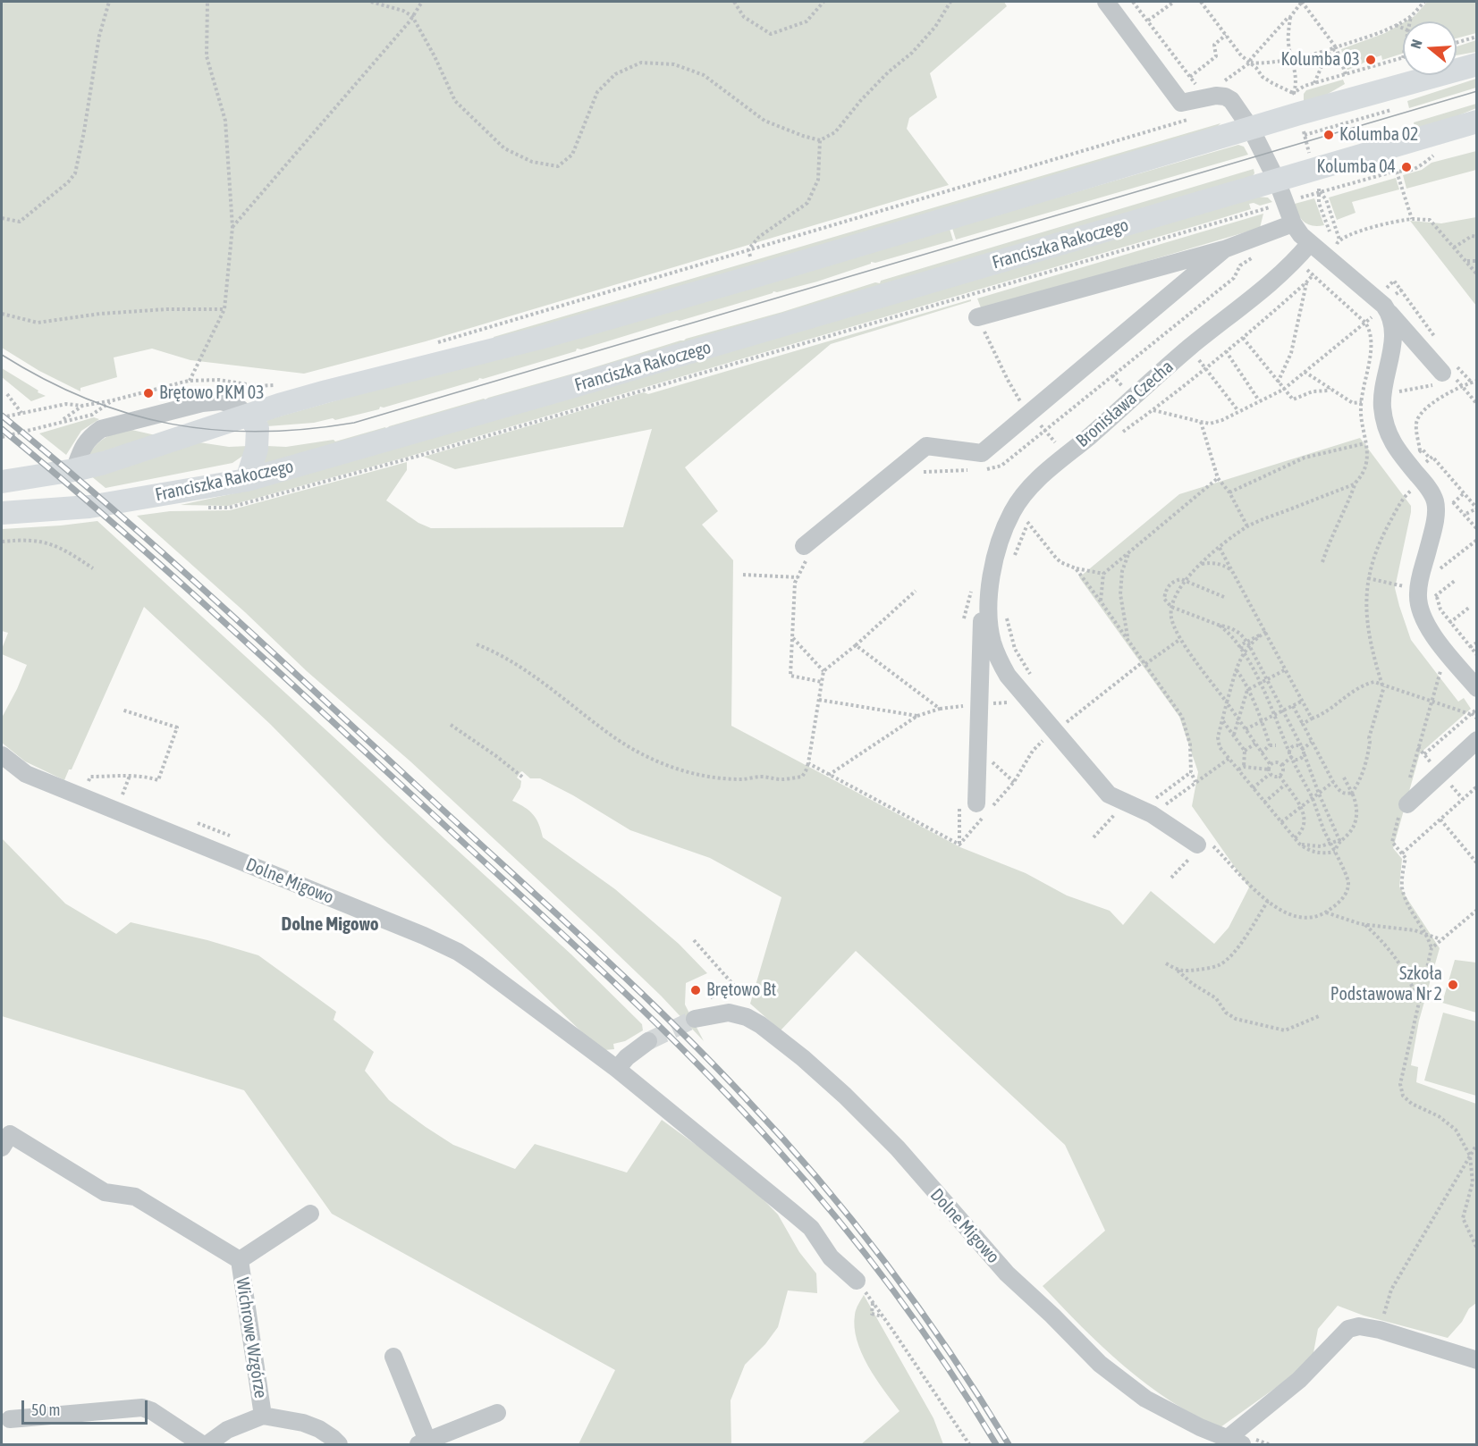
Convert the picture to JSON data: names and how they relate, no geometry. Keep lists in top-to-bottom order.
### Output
{
  "streets": {
    "main road": ["Franciszka Rakoczego"],
    "street": ["Bronisława Czecha", "Dolne Migowo", "Wichrowe Wzgórze"]
  },
  "districts": ["Dolne Migowo"],
  "places": [
    "Kolumba 03",
    "Kolumba 02",
    "Kolumba 04",
    "Brętowo PKM 03",
    "Szkoła Podstawowa Nr 2",
    "Brętowo Bt"
  ],
  "scale_bar": "50 m",
  "north": "left"
}
